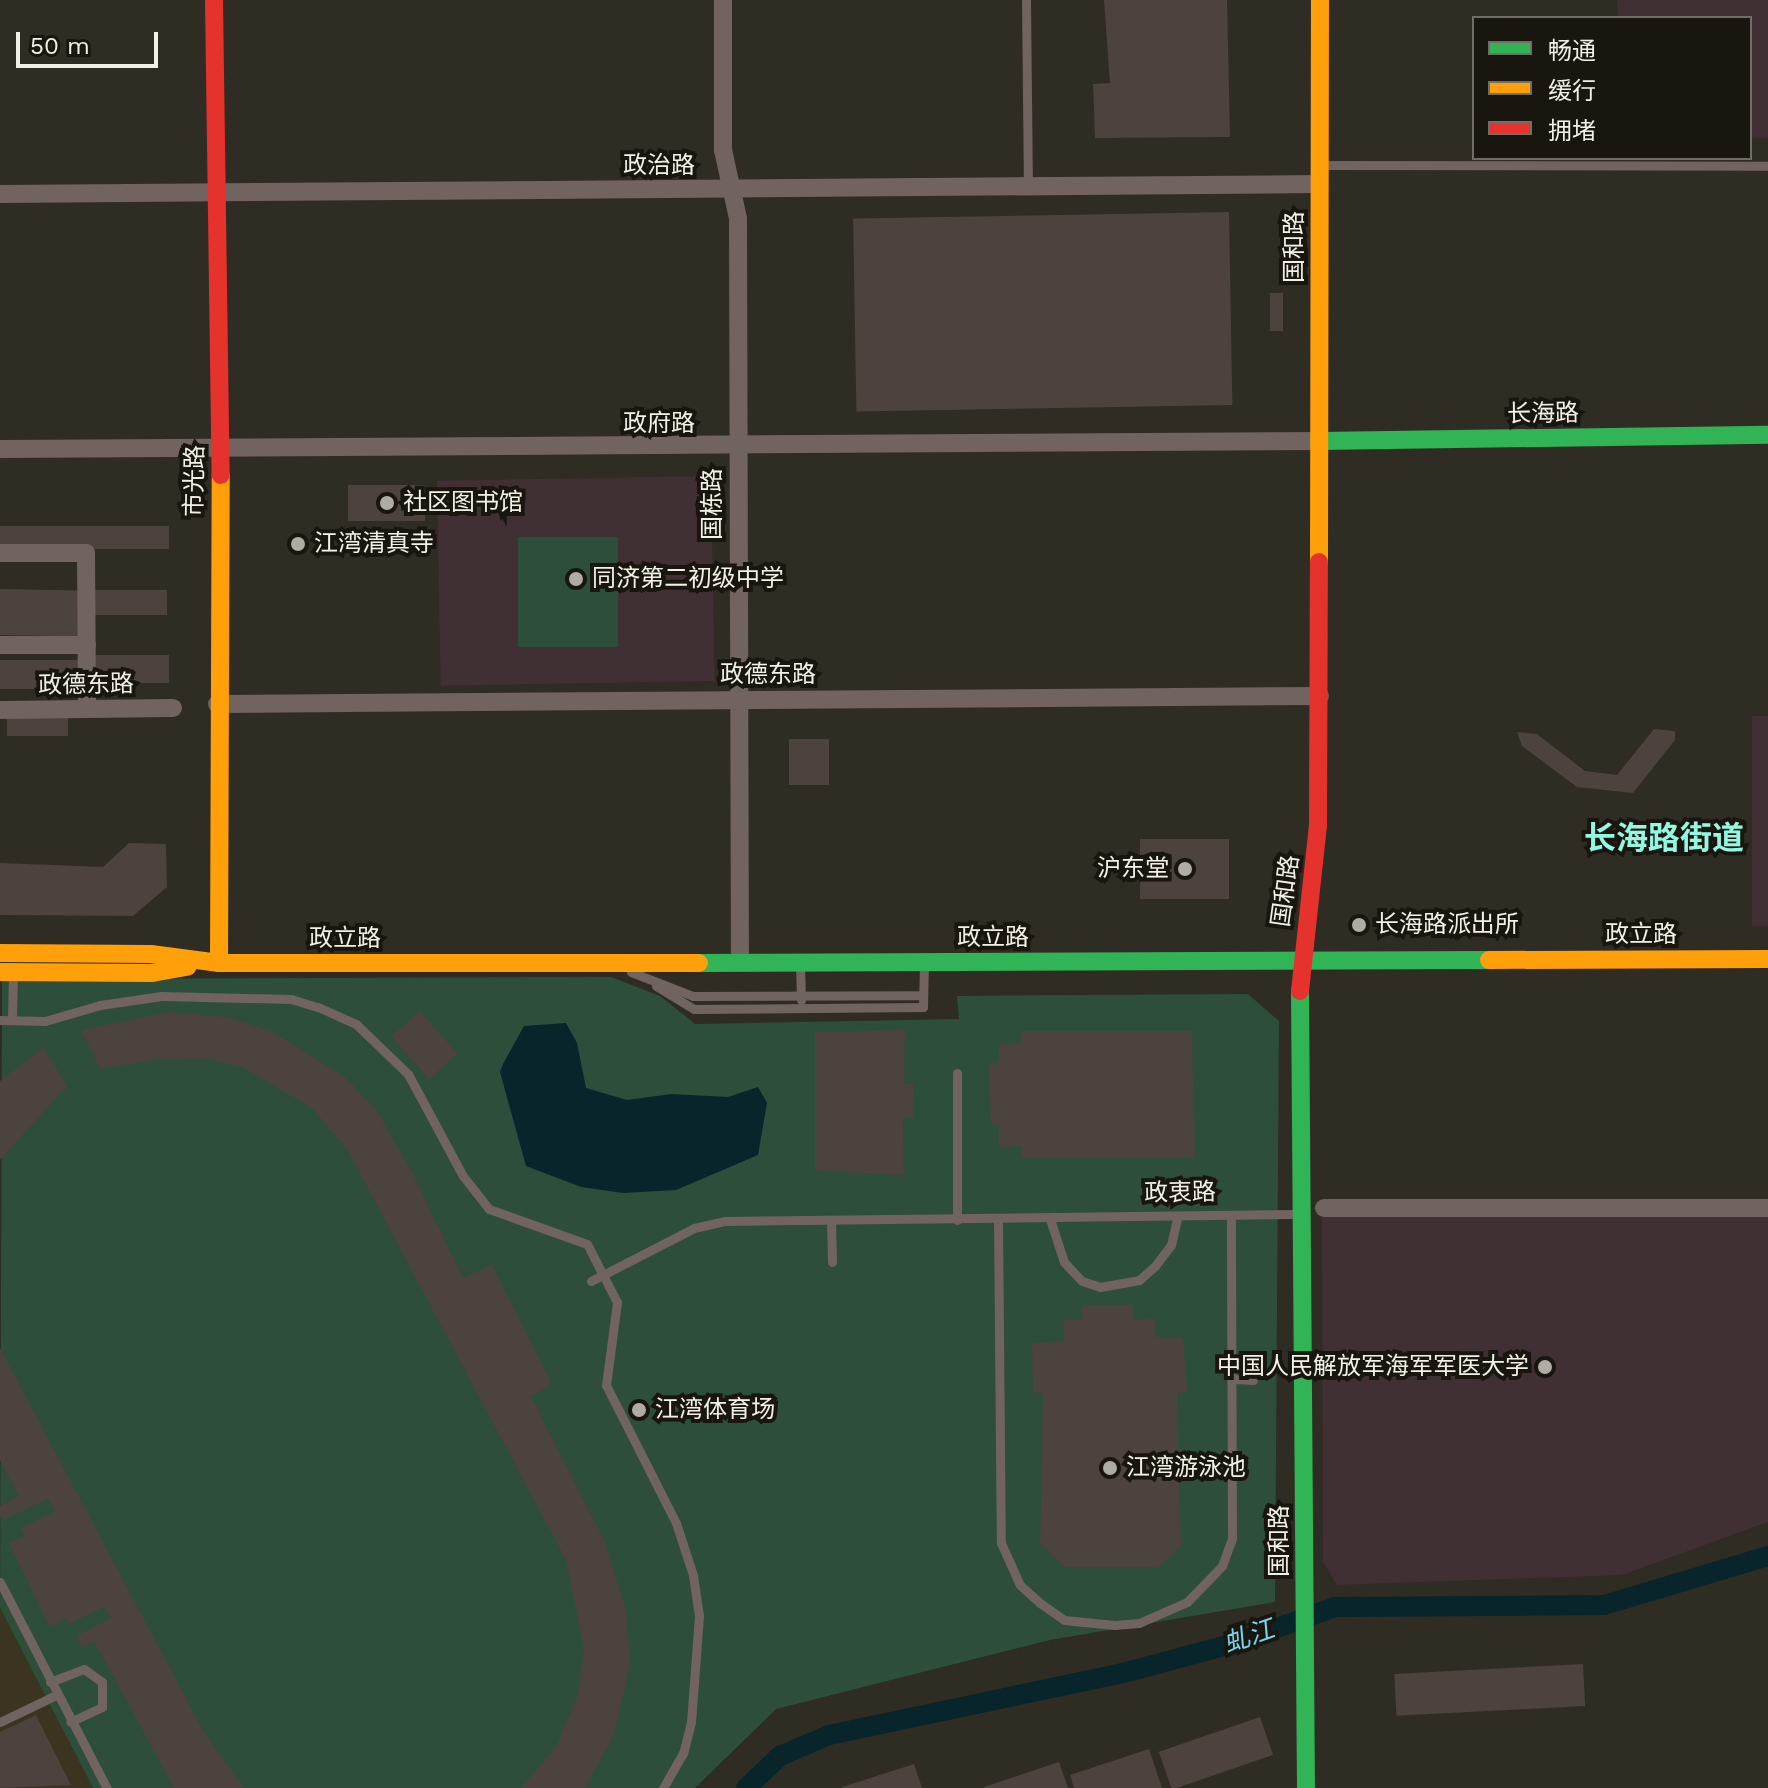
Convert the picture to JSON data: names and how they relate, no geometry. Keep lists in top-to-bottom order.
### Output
{
  "streets": {
    "street": [
      "政治路",
      "国和路",
      "长海路",
      "政府路",
      "市光路",
      "国栋路",
      "政德东路",
      "政立路",
      "政衷路"
    ]
  },
  "crossings": [
    ["政治路", "国和路"],
    ["政治路", "市光路"],
    ["政治路", "国栋路"],
    ["国和路", "长海路"],
    ["国和路", "政府路"],
    ["国和路", "政德东路"],
    ["国和路", "政立路"],
    ["国和路", "政衷路"],
    ["长海路", "政府路"],
    ["政府路", "市光路"],
    ["政府路", "国栋路"],
    ["市光路", "政德东路"],
    ["市光路", "政立路"],
    ["国栋路", "政德东路"],
    ["国栋路", "政立路"]
  ],
  "districts": ["长海路街道"],
  "water": ["虬江"],
  "places": [
    "社区图书馆",
    "江湾清真寺",
    "同济第二初级中学",
    "沪东堂",
    "长海路派出所",
    "中国人民解放军海军军医大学",
    "江湾体育场",
    "江湾游泳池"
  ],
  "legend": ["畅通", "缓行", "拥堵"],
  "scale_bar": "50 m"
}
